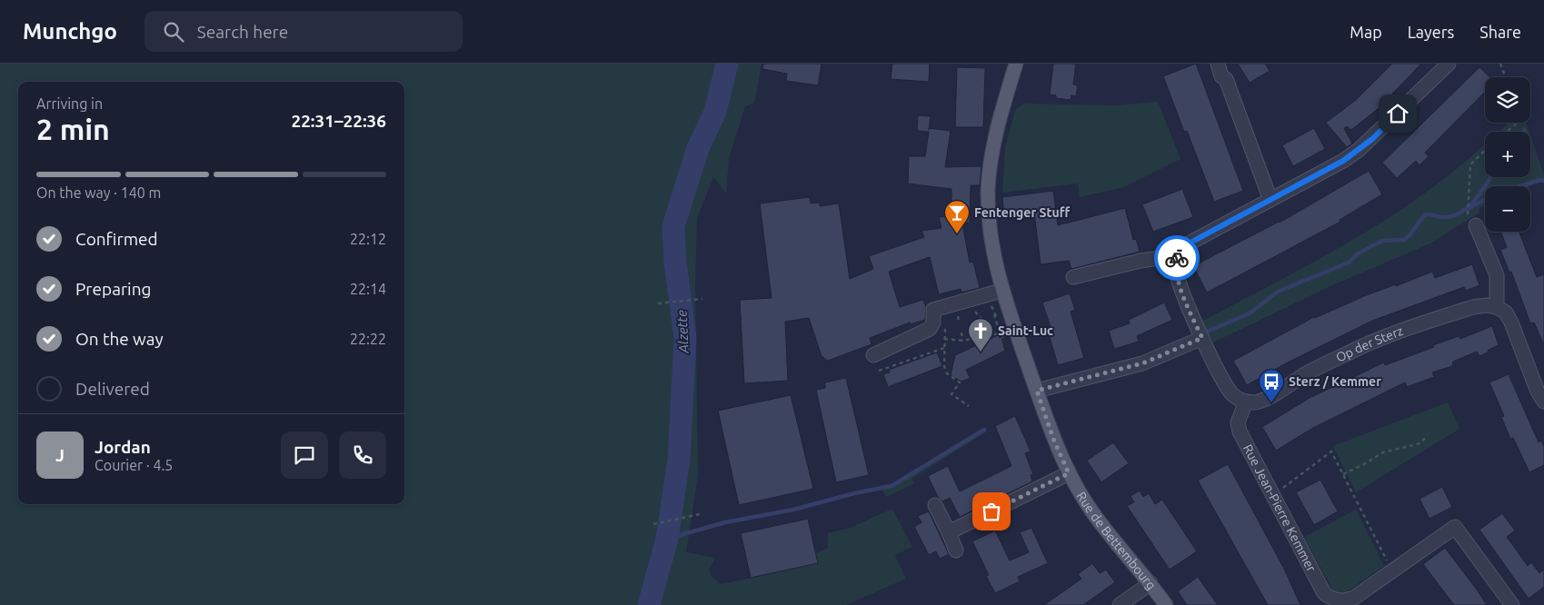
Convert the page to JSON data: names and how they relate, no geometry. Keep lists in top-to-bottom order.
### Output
{
  "streets": {
    "main road": ["Rue de Bettembourg"],
    "street": ["Op der Sterz", "Rue Jean-Pierre Kemmer"]
  },
  "crossings": [
    ["Op der Sterz", "Rue Jean-Pierre Kemmer"]
  ],
  "water": ["Alzette"],
  "places": {
    "bar": ["Fentenger Stuff"],
    "church": ["Saint-Luc"],
    "bus stop": ["Sterz / Kemmer"]
  },
  "page": {
    "header": "Munchgo",
    "search": "Search here",
    "nav": ["Map", "Layers", "Share"],
    "map_buttons": ["+", "−"],
    "heading": ["2 min", "Arriving in", "22:31–22:36"],
    "panel": ["Jordan", "Courier · 4.5"],
    "bar": "On the way · 140 m",
    "list": [
      ["Confirmed", "22:12"],
      ["Preparing", "22:14"],
      ["On the way", "22:22"],
      "Delivered"
    ],
    "round": "J"
  }
}
